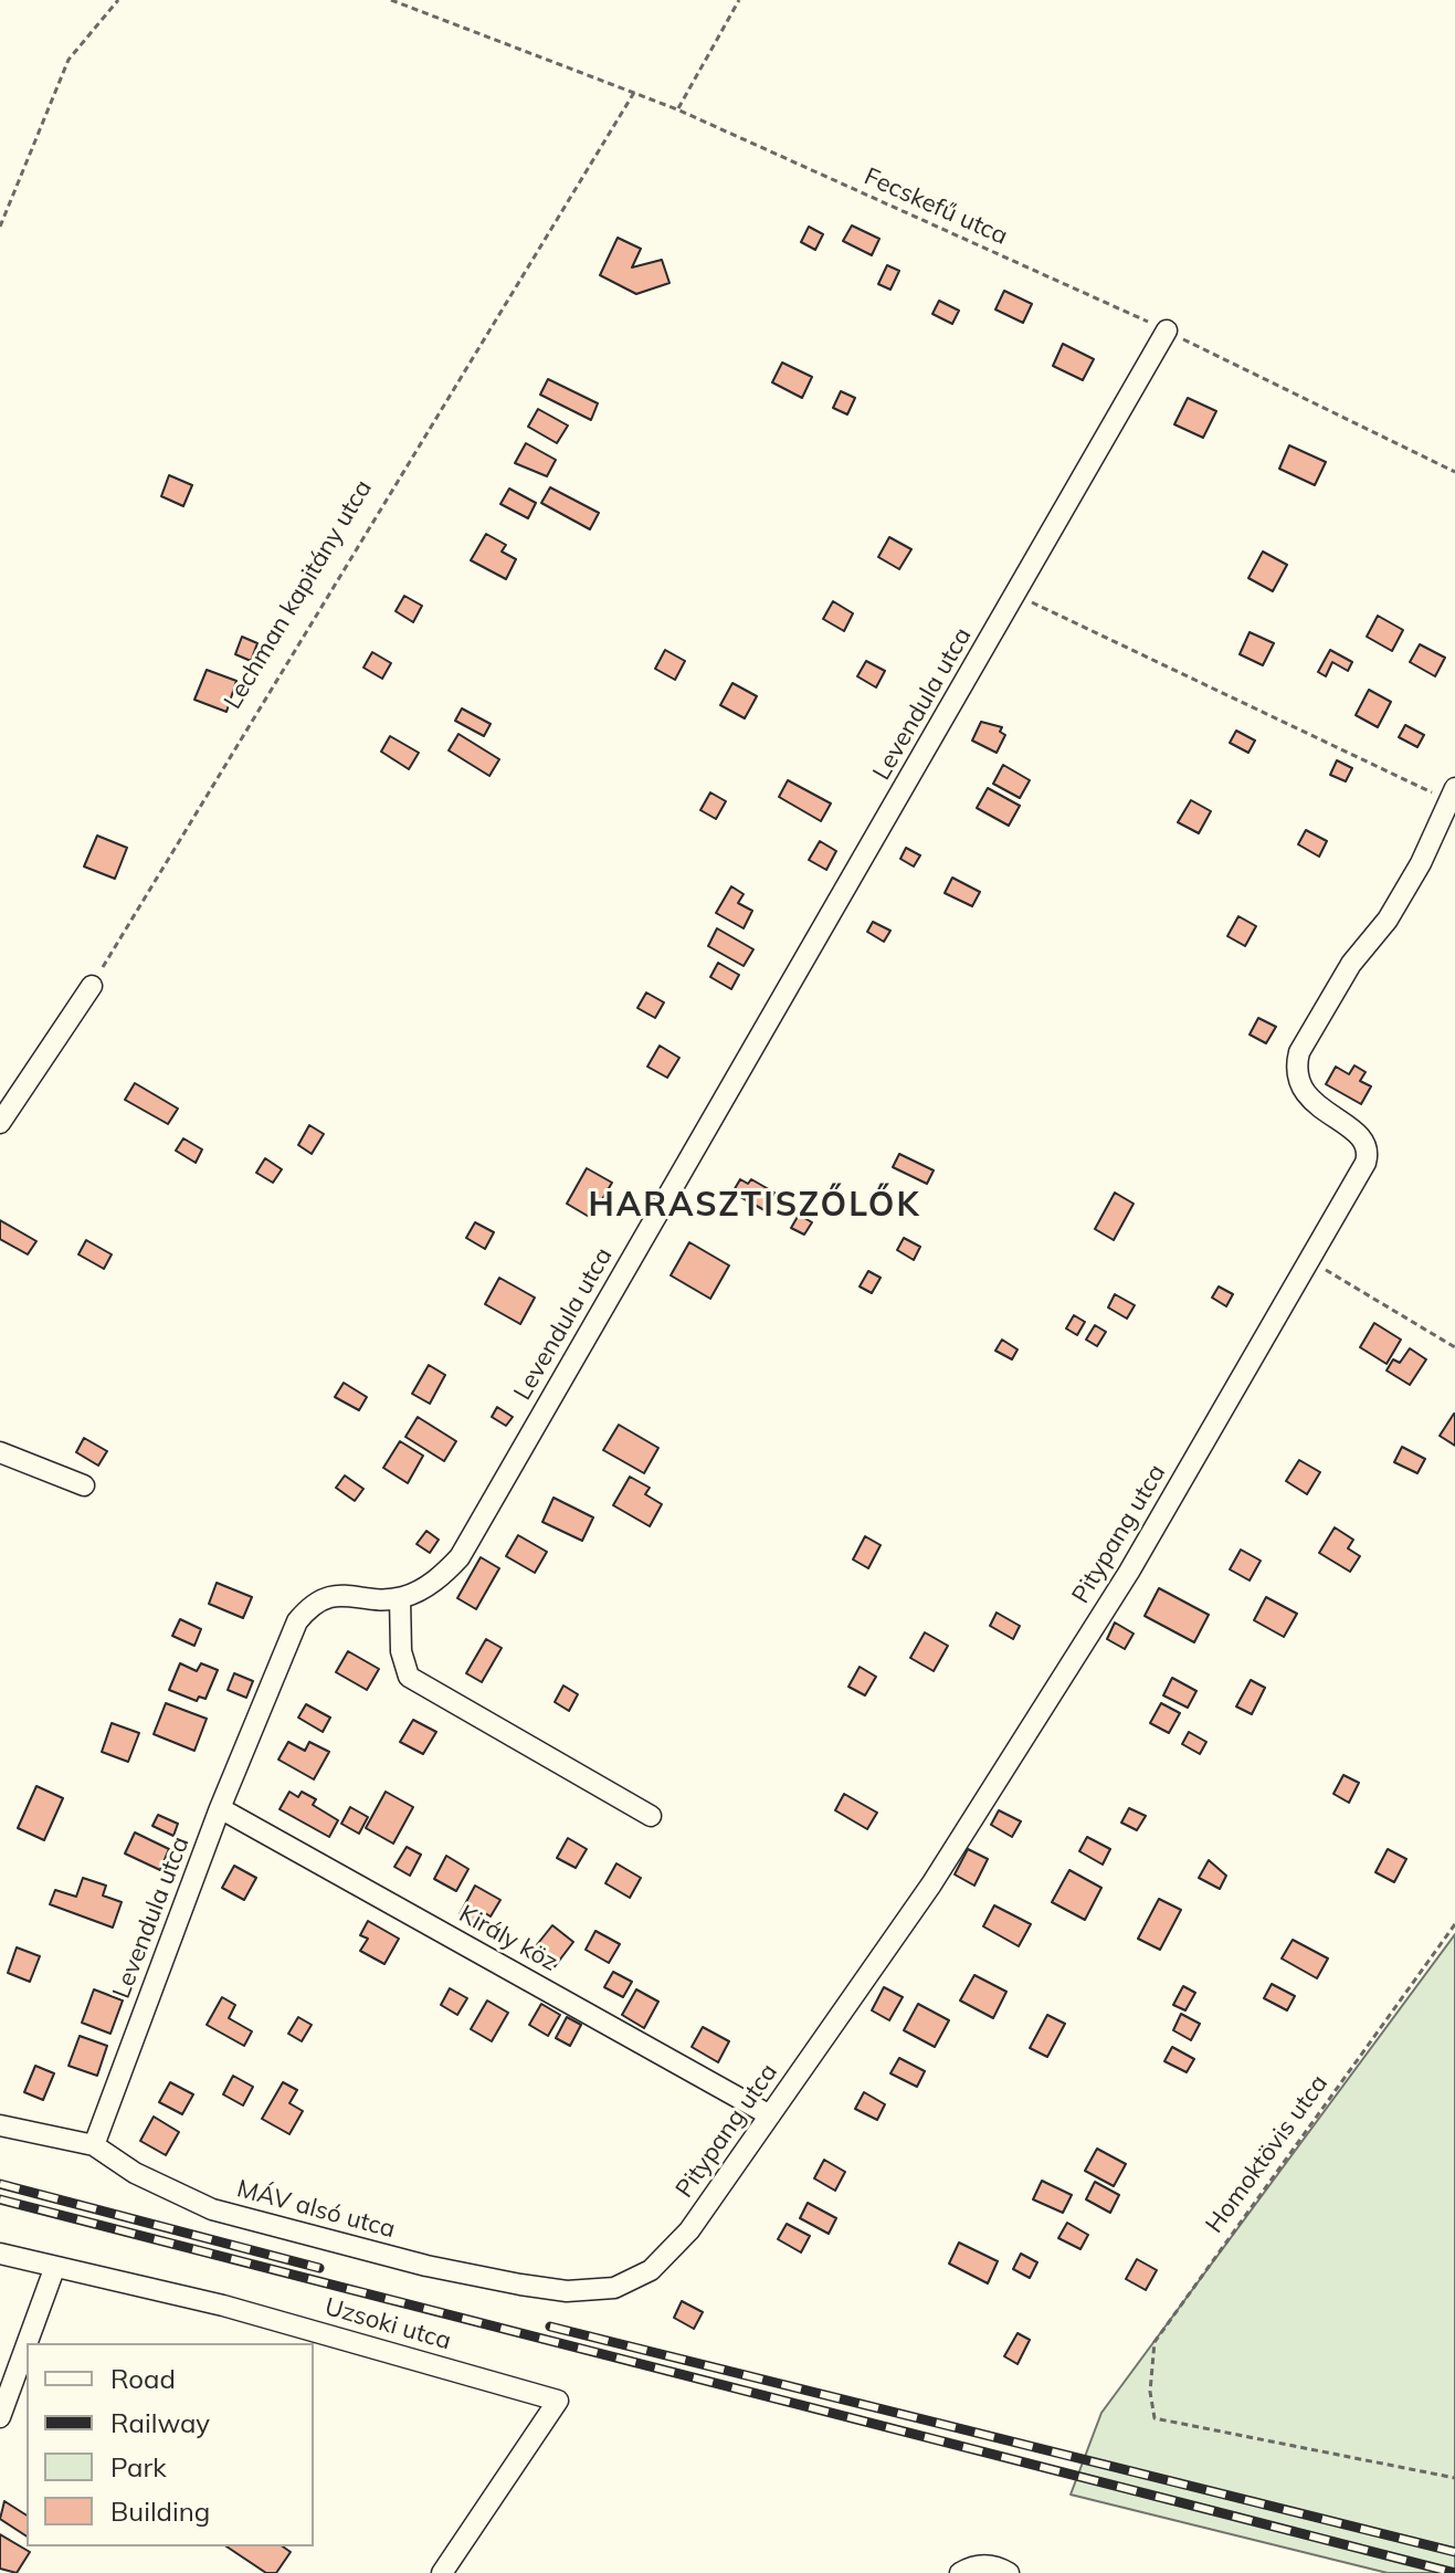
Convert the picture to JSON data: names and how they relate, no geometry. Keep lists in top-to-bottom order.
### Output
{
  "streets": {
    "street": [
      "Levendula utca",
      "Pitypang utca",
      "Király köz",
      "MÁV alsó utca",
      "Uzsoki utca"
    ],
    "path": ["Fecskefű utca", "Lechman kapitány utca", "Homoktövis utca"]
  },
  "crossings": [
    ["Fecskefű utca", "Lechman kapitány utca"],
    ["Fecskefű utca", "Levendula utca"],
    ["Levendula utca", "Király köz"],
    ["Levendula utca", "MÁV alsó utca"],
    ["Pitypang utca", "Király köz"],
    ["Pitypang utca", "MÁV alsó utca"]
  ],
  "districts": ["HARASZTISZŐLŐK"],
  "legend": [
    "Road",
    "Railway",
    "Park",
    "Building"
  ]
}
